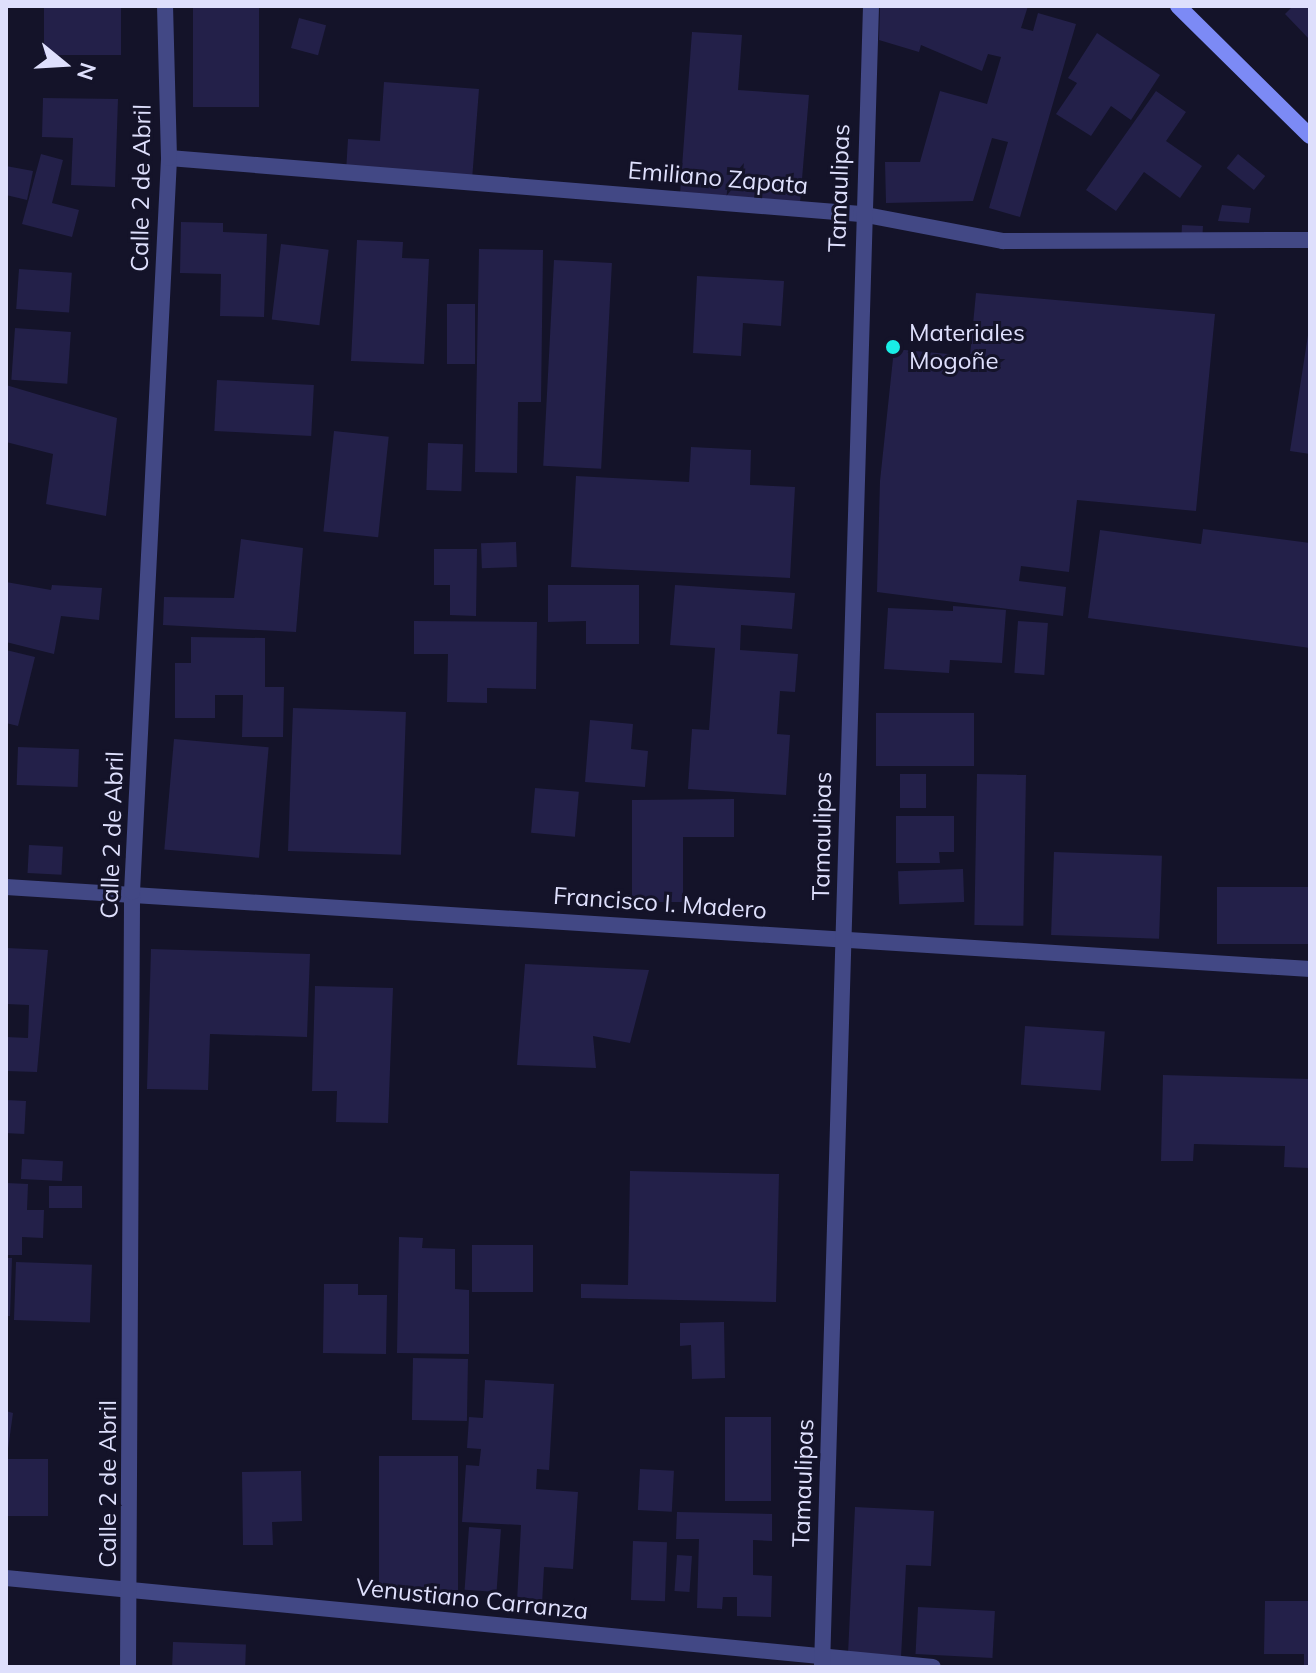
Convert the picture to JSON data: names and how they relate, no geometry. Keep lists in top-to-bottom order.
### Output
{
  "streets": {
    "street": [
      "Emiliano Zapata",
      "Calle 2 de Abril",
      "Tamaulipas",
      "Francisco I. Madero",
      "Venustiano Carranza"
    ]
  },
  "crossings": [
    ["Emiliano Zapata", "Calle 2 de Abril"],
    ["Emiliano Zapata", "Tamaulipas"],
    ["Calle 2 de Abril", "Francisco I. Madero"],
    ["Calle 2 de Abril", "Venustiano Carranza"],
    ["Tamaulipas", "Francisco I. Madero"],
    ["Tamaulipas", "Venustiano Carranza"]
  ],
  "places": ["Materiales Mogoñe"],
  "north": "right"
}
